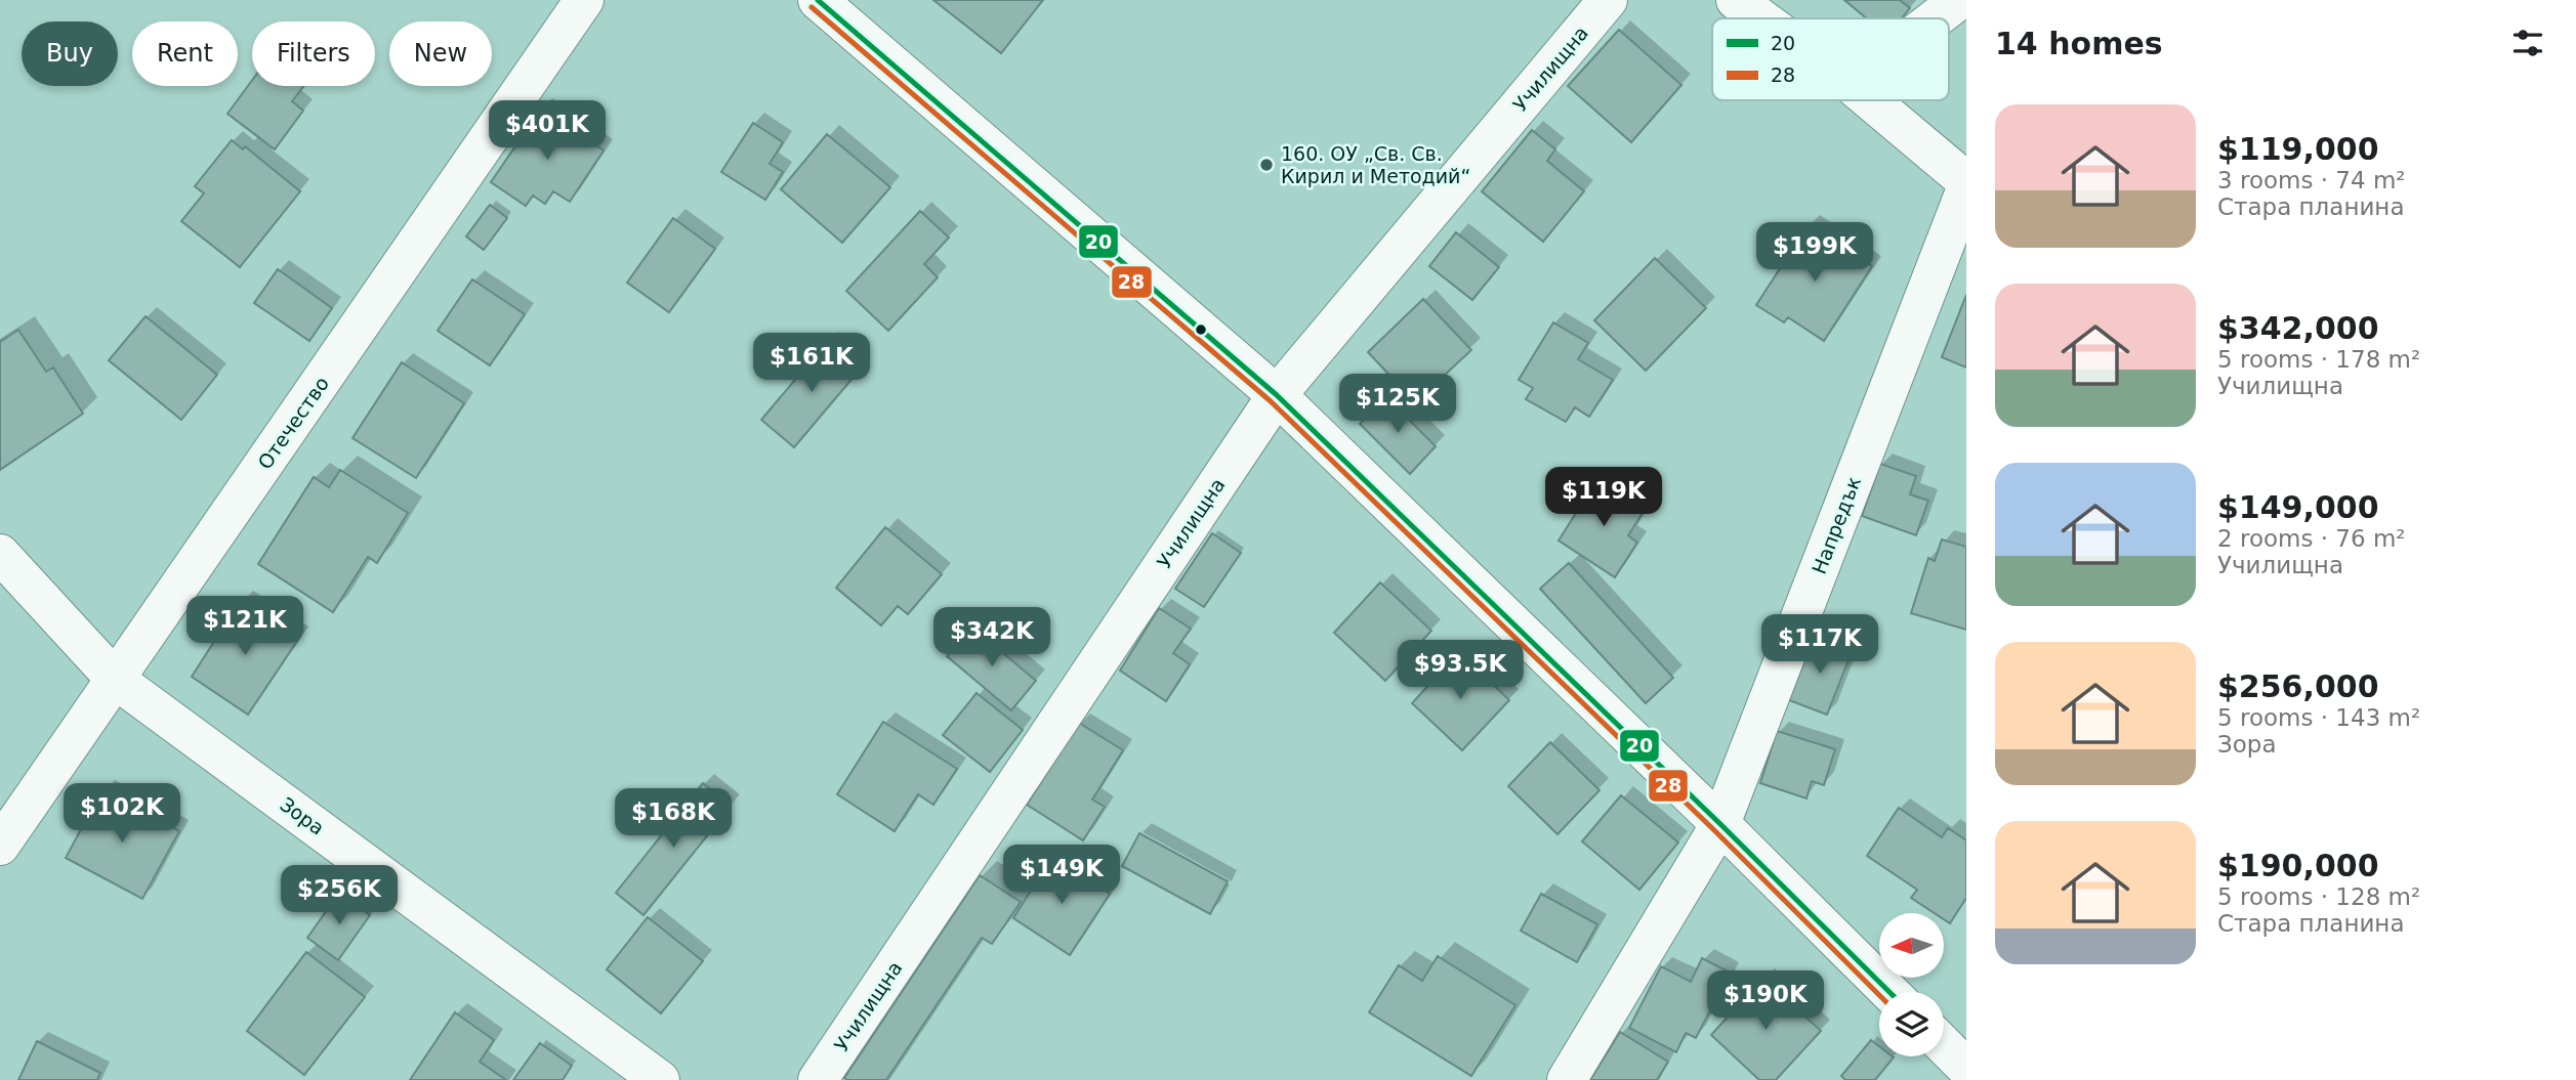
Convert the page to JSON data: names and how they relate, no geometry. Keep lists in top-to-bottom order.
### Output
{
  "streets": {
    "street": [
      "Училищна",
      "Отечество",
      "Напредък",
      "Зора"
    ]
  },
  "crossings": [
    ["Отечество", "Зора"]
  ],
  "places": ["160. ОУ „Св. Св. Кирил и Методий“"],
  "lines": ["transit line 20", "transit line 28"],
  "legend": ["20", "28"],
  "north": "left",
  "page": {
    "heading": "14 homes",
    "chip": [
      "Buy",
      "Rent",
      "Filters",
      "New"
    ],
    "list": [
      {
        "name": "$119,000",
        "note": "3 rooms · 74 m² · Стара планина"
      },
      {
        "name": "$342,000",
        "note": "5 rooms · 178 m² · Училищна"
      },
      {
        "name": "$149,000",
        "note": "2 rooms · 76 m² · Училищна"
      },
      {
        "name": "$256,000",
        "note": "5 rooms · 143 m² · Зора"
      },
      {
        "name": "$190,000",
        "note": "5 rooms · 128 m² · Стара планина"
      }
    ],
    "price": [
      "$401K",
      "$199K",
      "$161K",
      "$125K",
      "$119K",
      "$121K",
      "$342K",
      "$117K",
      "$93.5K",
      "$102K",
      "$168K",
      "$149K",
      "$256K",
      "$190K"
    ]
  }
}
